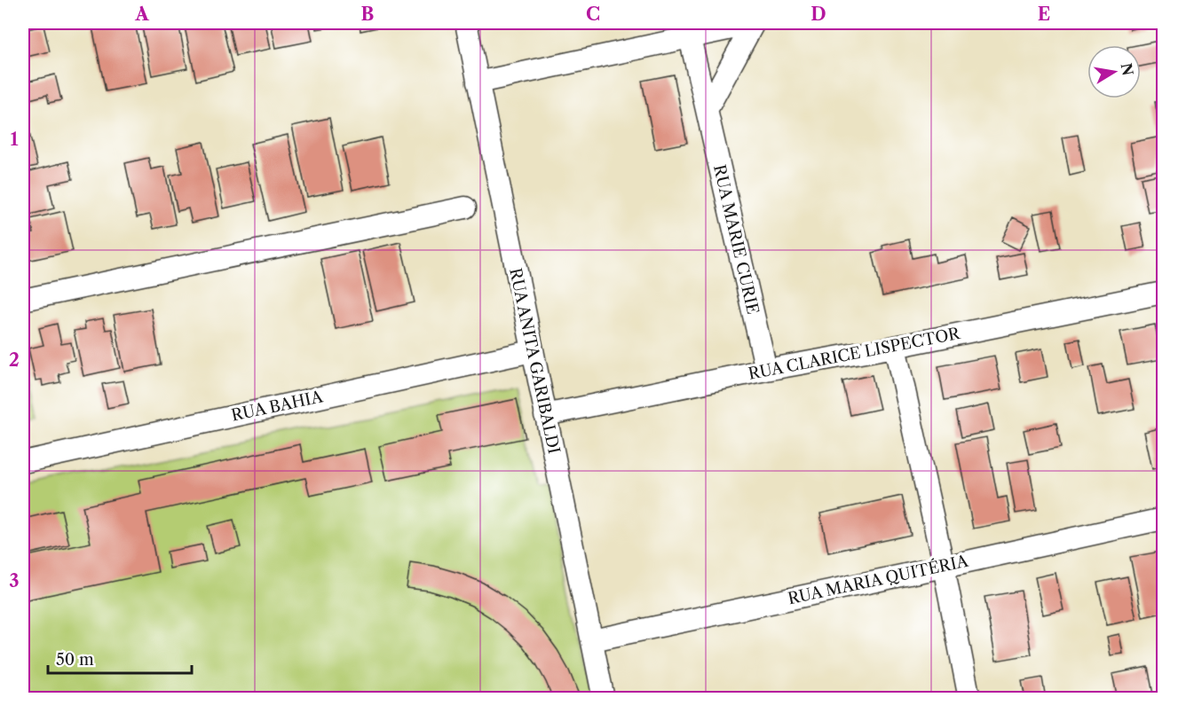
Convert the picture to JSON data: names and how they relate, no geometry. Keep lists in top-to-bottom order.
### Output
{
  "streets": {
    "street": [
      "RUA MARIE CURIE",
      "RUA CLARICE LISPECTOR",
      "RUA ANITA GARIBALDI",
      "RUA BAHIA",
      "RUA MARIA QUITÉRIA"
    ]
  },
  "crossings": [
    ["RUA MARIE CURIE", "RUA CLARICE LISPECTOR"],
    ["RUA CLARICE LISPECTOR", "RUA ANITA GARIBALDI"],
    ["RUA ANITA GARIBALDI", "RUA BAHIA"],
    ["RUA ANITA GARIBALDI", "RUA MARIA QUITÉRIA"]
  ],
  "scale_bar": "50 m",
  "north": "right",
  "grid": {
    "columns": [
      "A",
      "B",
      "C",
      "D",
      "E"
    ],
    "rows": ["1", "2", "3"]
  }
}
